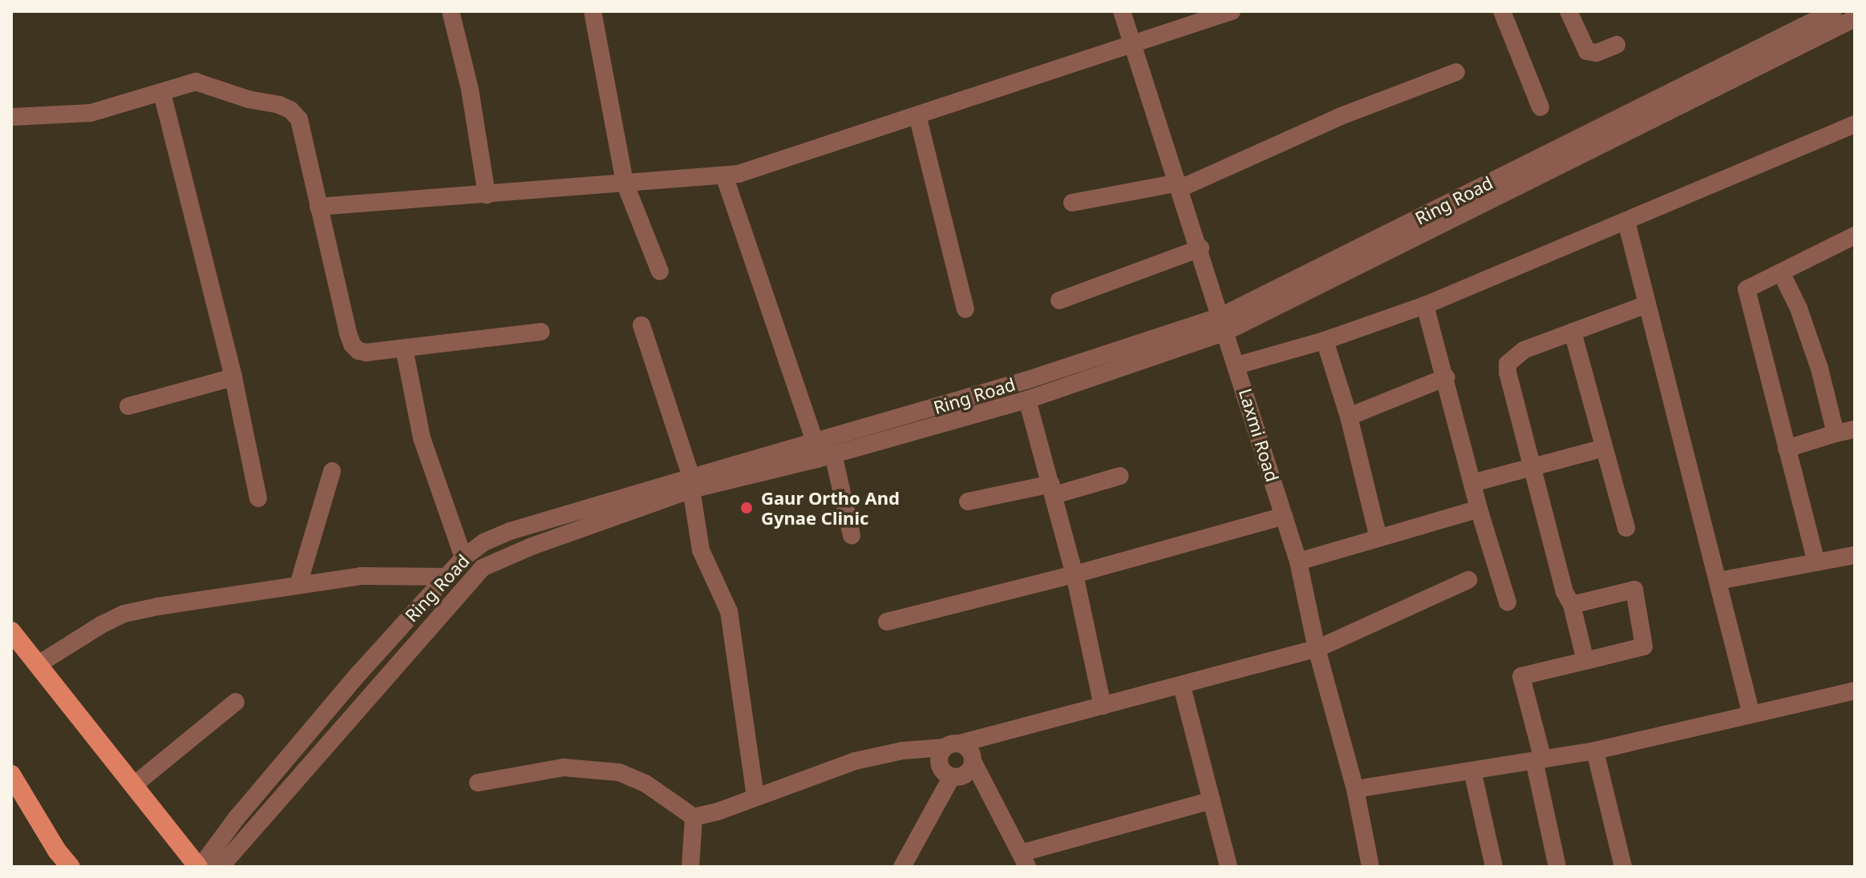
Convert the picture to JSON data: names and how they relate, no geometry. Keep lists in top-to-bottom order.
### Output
{
  "streets": {
    "street": ["Ring Road", "Laxmi Road"]
  },
  "crossings": [
    ["Ring Road", "Laxmi Road"]
  ],
  "places": ["Gaur Ortho And Gynae Clinic"]
}
